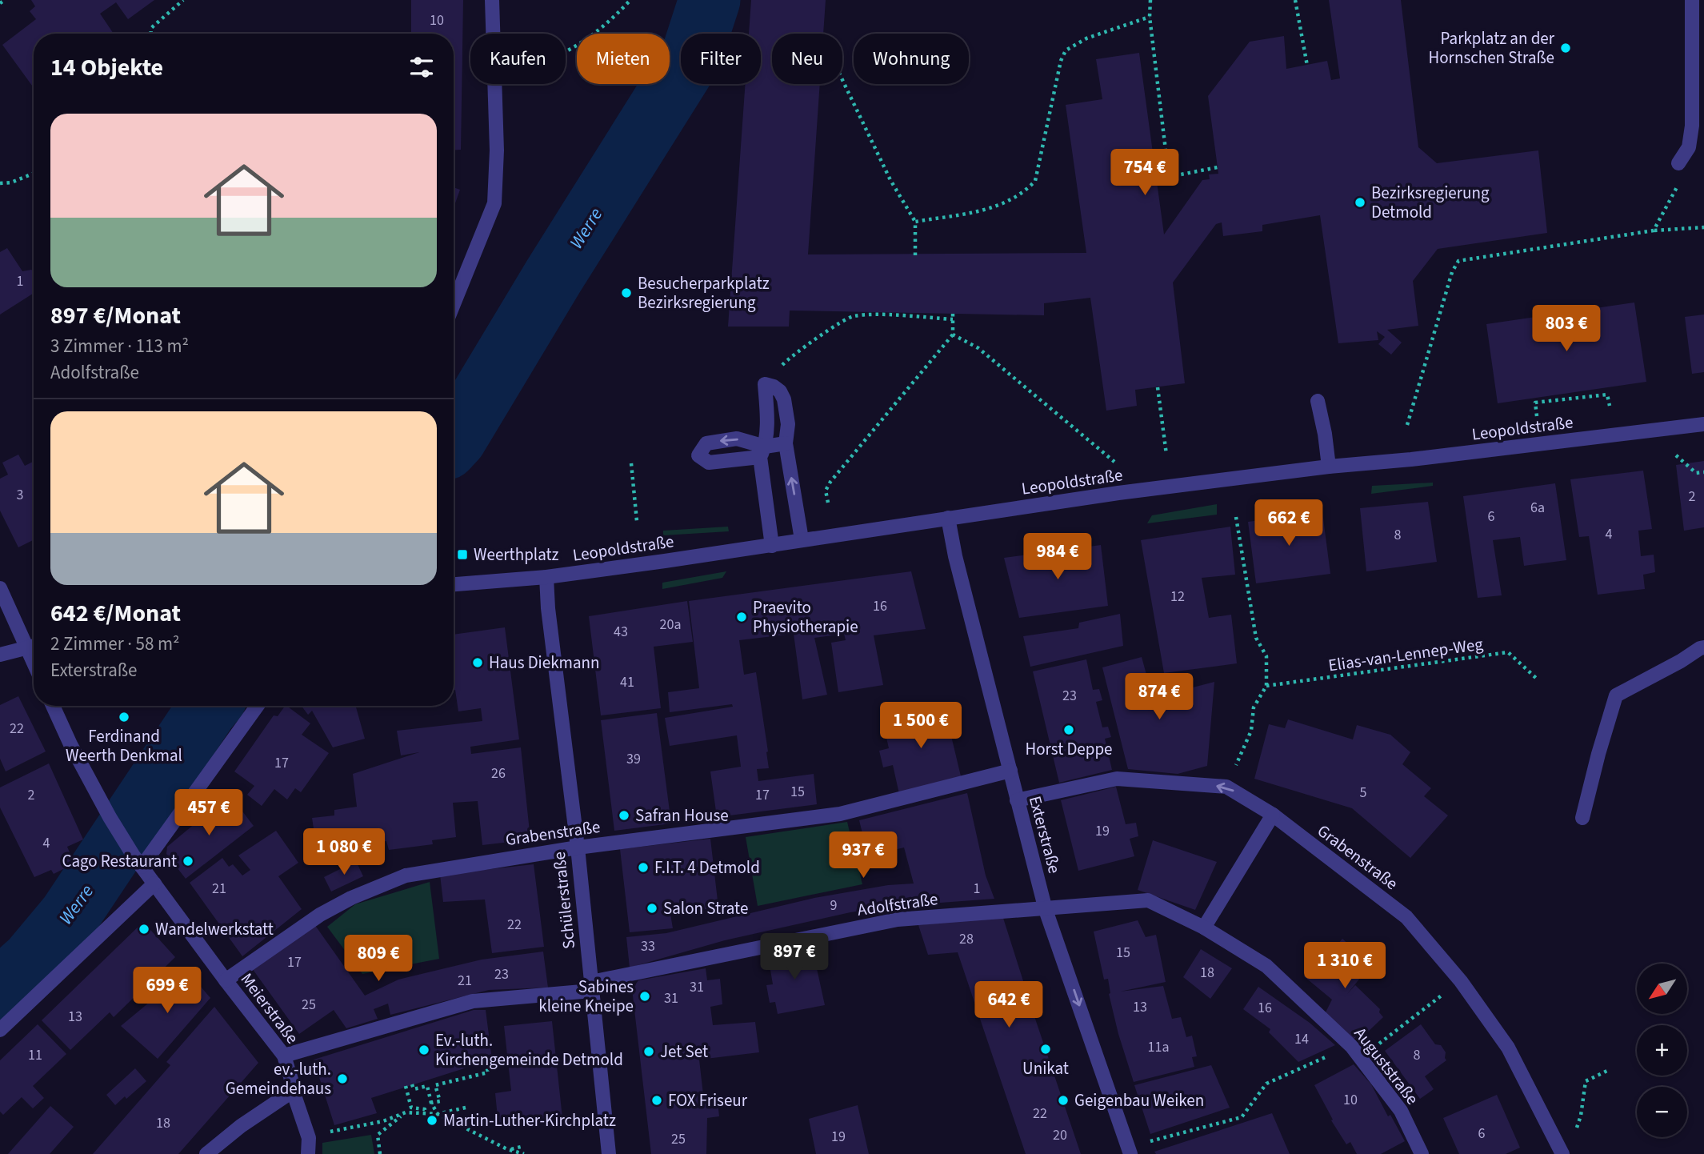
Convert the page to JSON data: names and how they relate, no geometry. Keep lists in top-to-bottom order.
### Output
{
  "streets": {
    "street": [
      "Leopoldstraße",
      "Grabenstraße",
      "Exterstraße",
      "Schülerstraße",
      "Adolfstraße",
      "Meierstraße",
      "Auguststraße"
    ],
    "path": ["Elias-van-Lennep-Weg"]
  },
  "crossings": [
    ["Leopoldstraße", "Exterstraße"],
    ["Leopoldstraße", "Schülerstraße"],
    ["Grabenstraße", "Exterstraße"],
    ["Grabenstraße", "Schülerstraße"],
    ["Grabenstraße", "Meierstraße"],
    ["Exterstraße", "Adolfstraße"],
    ["Exterstraße", "Auguststraße"],
    ["Schülerstraße", "Adolfstraße"],
    ["Adolfstraße", "Meierstraße"],
    ["Adolfstraße", "Auguststraße"]
  ],
  "one_way": ["Exterstraße"],
  "water": ["Werre"],
  "places": {
    "other": [
      "Parkplatz an der Hornschen Straße",
      "Bezirksregierung Detmold",
      "Besucherparkplatz Bezirksregierung",
      "Praevito Physiotherapie",
      "Haus Diekmann",
      "Ferdinand Weerth Denkmal",
      "Horst Deppe",
      "Safran House",
      "Cago Restaurant",
      "F.I.T. 4 Detmold",
      "Salon Strate",
      "Wandelwerkstatt",
      "Sabines kleine Kneipe",
      "Unikat",
      "Ev.-luth. Kirchengemeinde Detmold",
      "Jet Set",
      "ev.-luth. Gemeindehaus",
      "FOX Friseur",
      "Geigenbau Weiken",
      "Martin-Luther-Kirchplatz"
    ],
    "transit": ["Weerthplatz"]
  },
  "house_numbers": [
    "10",
    "1",
    "3",
    "2",
    "6a",
    "6",
    "4",
    "8",
    "12",
    "16",
    "20a",
    "43",
    "41",
    "23",
    "22",
    "39",
    "17",
    "26",
    "15",
    "5",
    "2",
    "17",
    "19",
    "4",
    "21",
    "1",
    "9",
    "22",
    "28",
    "33",
    "15",
    "17",
    "18",
    "23",
    "21",
    "31",
    "31",
    "25",
    "13",
    "16",
    "13",
    "14",
    "11a",
    "11",
    "8",
    "10",
    "22",
    "18",
    "6",
    "20",
    "19",
    "25"
  ],
  "north": "bottom left",
  "page": {
    "chip": [
      "Kaufen",
      "Mieten",
      "Filter",
      "Neu",
      "Wohnung"
    ],
    "heading": "14 Objekte",
    "list": [
      {
        "name": "897 €/Monat",
        "note": "3 Zimmer · 113 m² · Adolfstraße"
      },
      {
        "name": "642 €/Monat",
        "note": "2 Zimmer · 58 m² · Exterstraße"
      }
    ],
    "price": [
      "754 €",
      "803 €",
      "662 €",
      "984 €",
      "874 €",
      "1 500 €",
      "457 €",
      "1 080 €",
      "937 €",
      "897 €",
      "809 €",
      "1 310 €",
      "699 €",
      "642 €"
    ],
    "map_buttons": ["+", "−"]
  }
}
